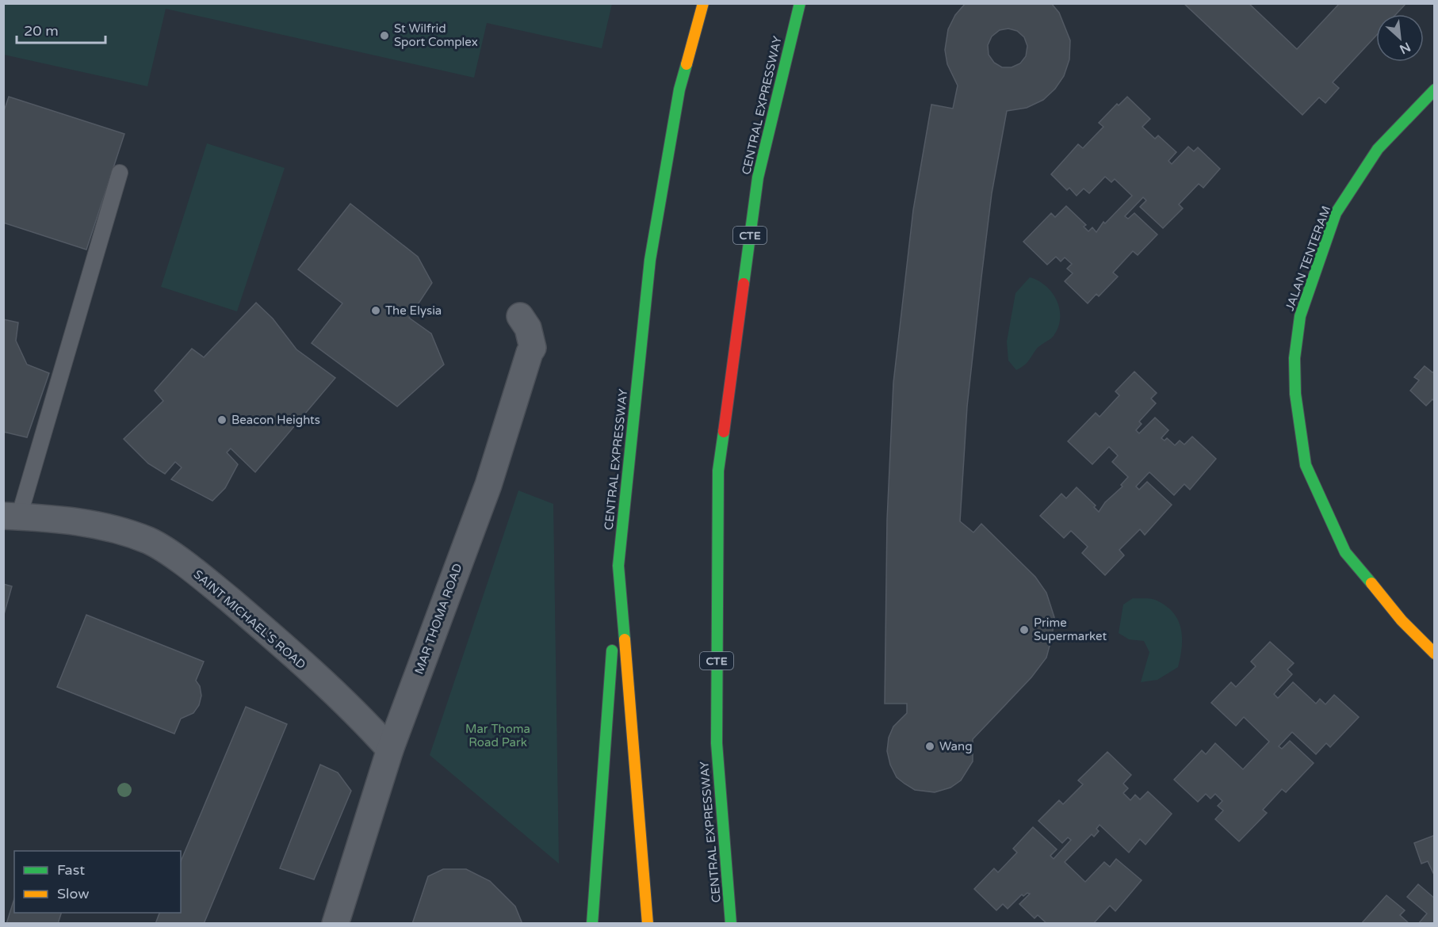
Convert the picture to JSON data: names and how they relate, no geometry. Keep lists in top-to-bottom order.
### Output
{
  "streets": {
    "main road": ["CENTRAL EXPRESSWAY", "CTE", "JALAN TENTERAM"],
    "street": ["MAR THOMA ROAD", "SAINT MICHAEL'S ROAD"]
  },
  "crossings": [
    ["MAR THOMA ROAD", "SAINT MICHAEL'S ROAD"]
  ],
  "parks": ["Mar Thoma Road Park"],
  "places": [
    "St Wilfrid Sport Complex",
    "The Elysia",
    "Beacon Heights",
    "Prime Supermarket",
    "Wang"
  ],
  "legend": ["Fast", "Slow"],
  "scale_bar": "20 m",
  "north": "bottom right"
}
